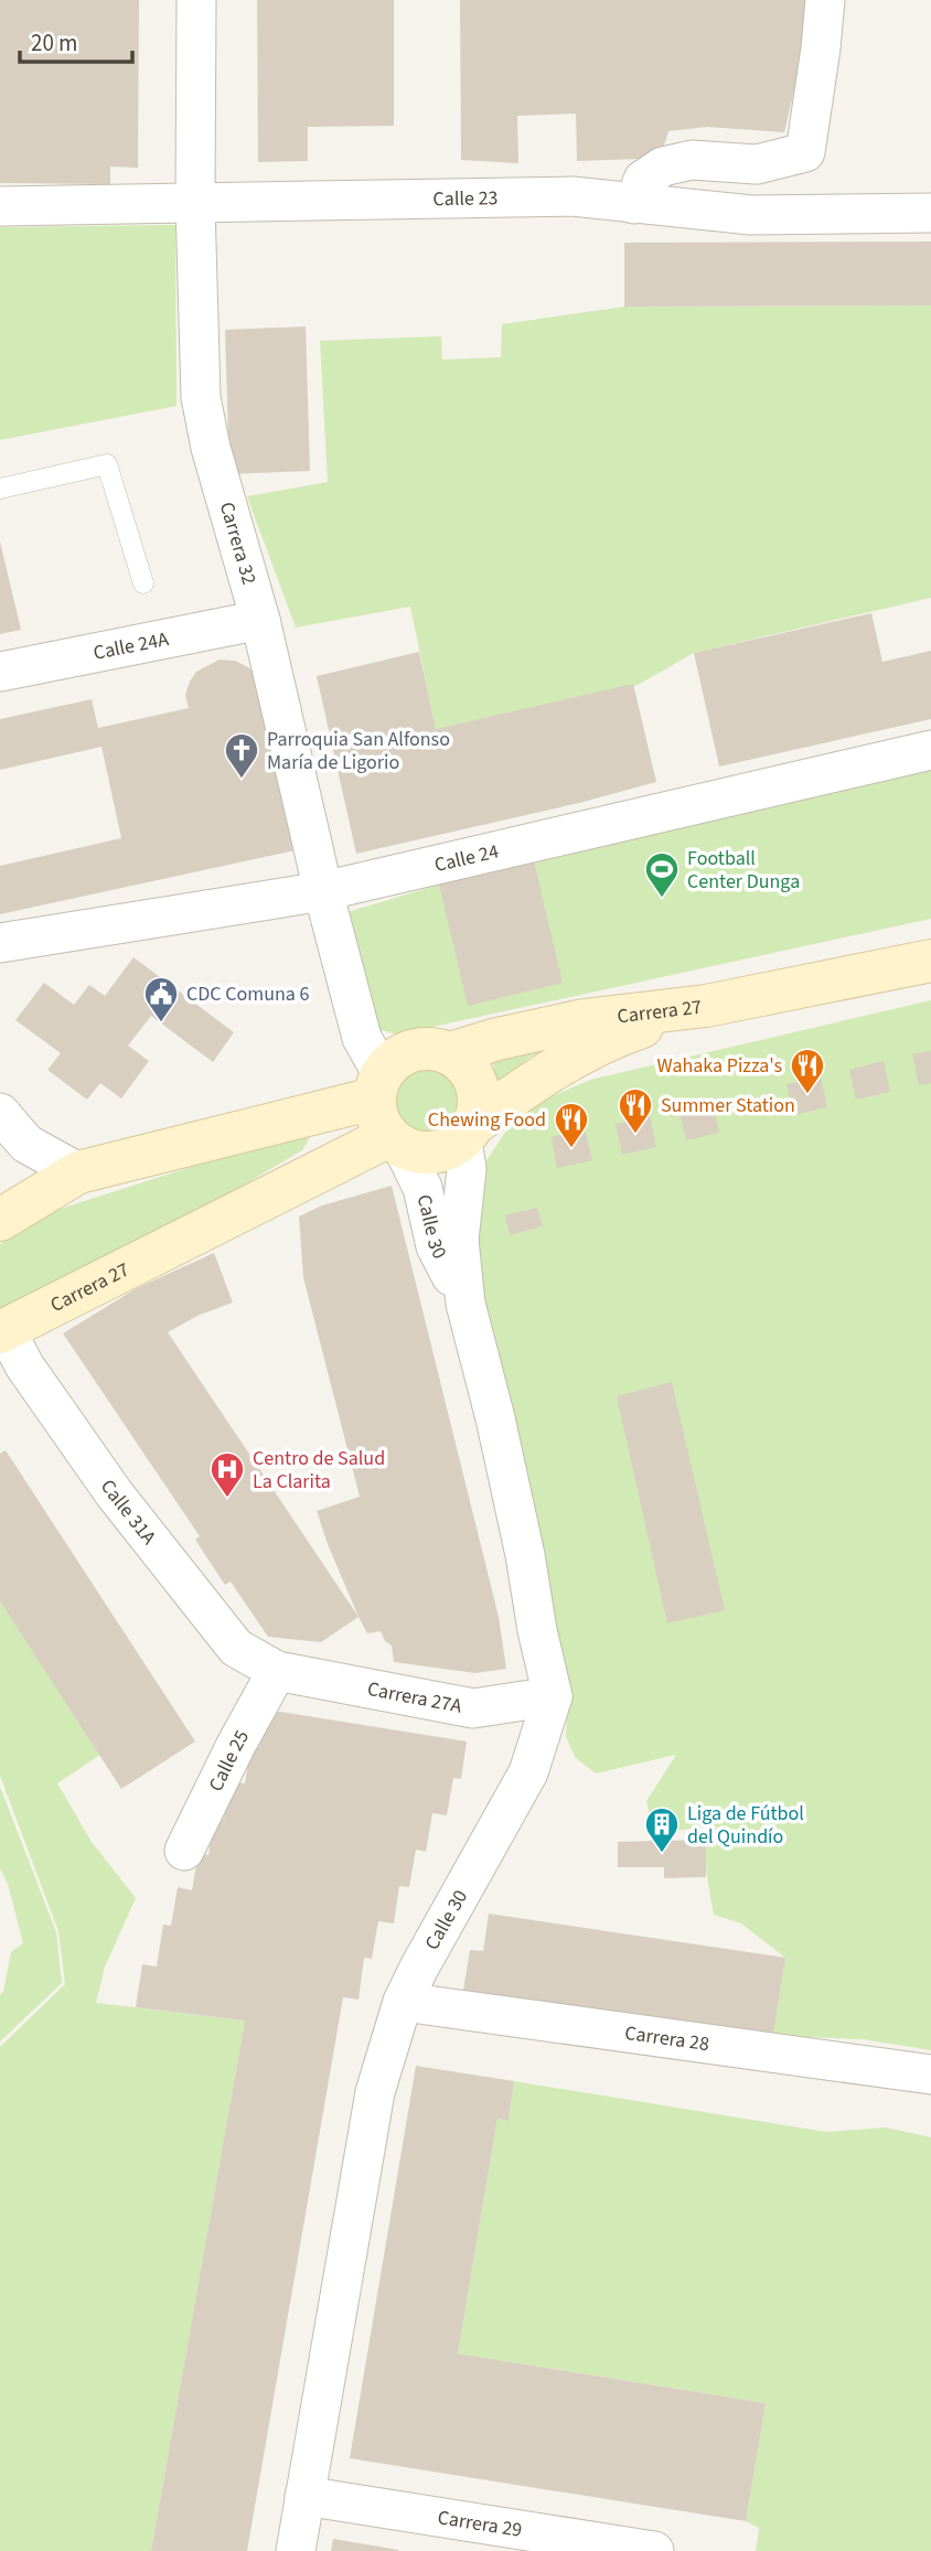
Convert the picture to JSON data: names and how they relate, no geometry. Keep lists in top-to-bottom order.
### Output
{
  "streets": {
    "street": [
      "Calle 23",
      "Carrera 32",
      "Calle 24A",
      "Calle 24",
      "Carrera 27",
      "Calle 30",
      "Calle 31A",
      "Carrera 27A",
      "Calle 25",
      "Carrera 28",
      "Carrera 29"
    ]
  },
  "crossings": [
    ["Calle 23", "Carrera 32"],
    ["Carrera 32", "Calle 24A"],
    ["Carrera 32", "Calle 24"],
    ["Carrera 32", "Carrera 27"],
    ["Carrera 32", "Calle 30"],
    ["Carrera 27", "Calle 30"],
    ["Carrera 27", "Calle 31A"],
    ["Calle 30", "Carrera 27A"],
    ["Calle 30", "Carrera 28"],
    ["Calle 30", "Carrera 29"],
    ["Calle 31A", "Carrera 27A"],
    ["Calle 31A", "Calle 25"],
    ["Carrera 27A", "Calle 25"]
  ],
  "places": {
    "church": ["Parroquia San Alfonso María de Ligorio"],
    "sports": ["Football Center Dunga"],
    "public building": ["CDC Comuna 6"],
    "restaurant": ["Wahaka Pizza's", "Summer Station", "Chewing Food"],
    "hospital": ["Centro de Salud La Clarita"],
    "building": ["Liga de Fútbol del Quindío"]
  },
  "scale_bar": "20 m"
}
